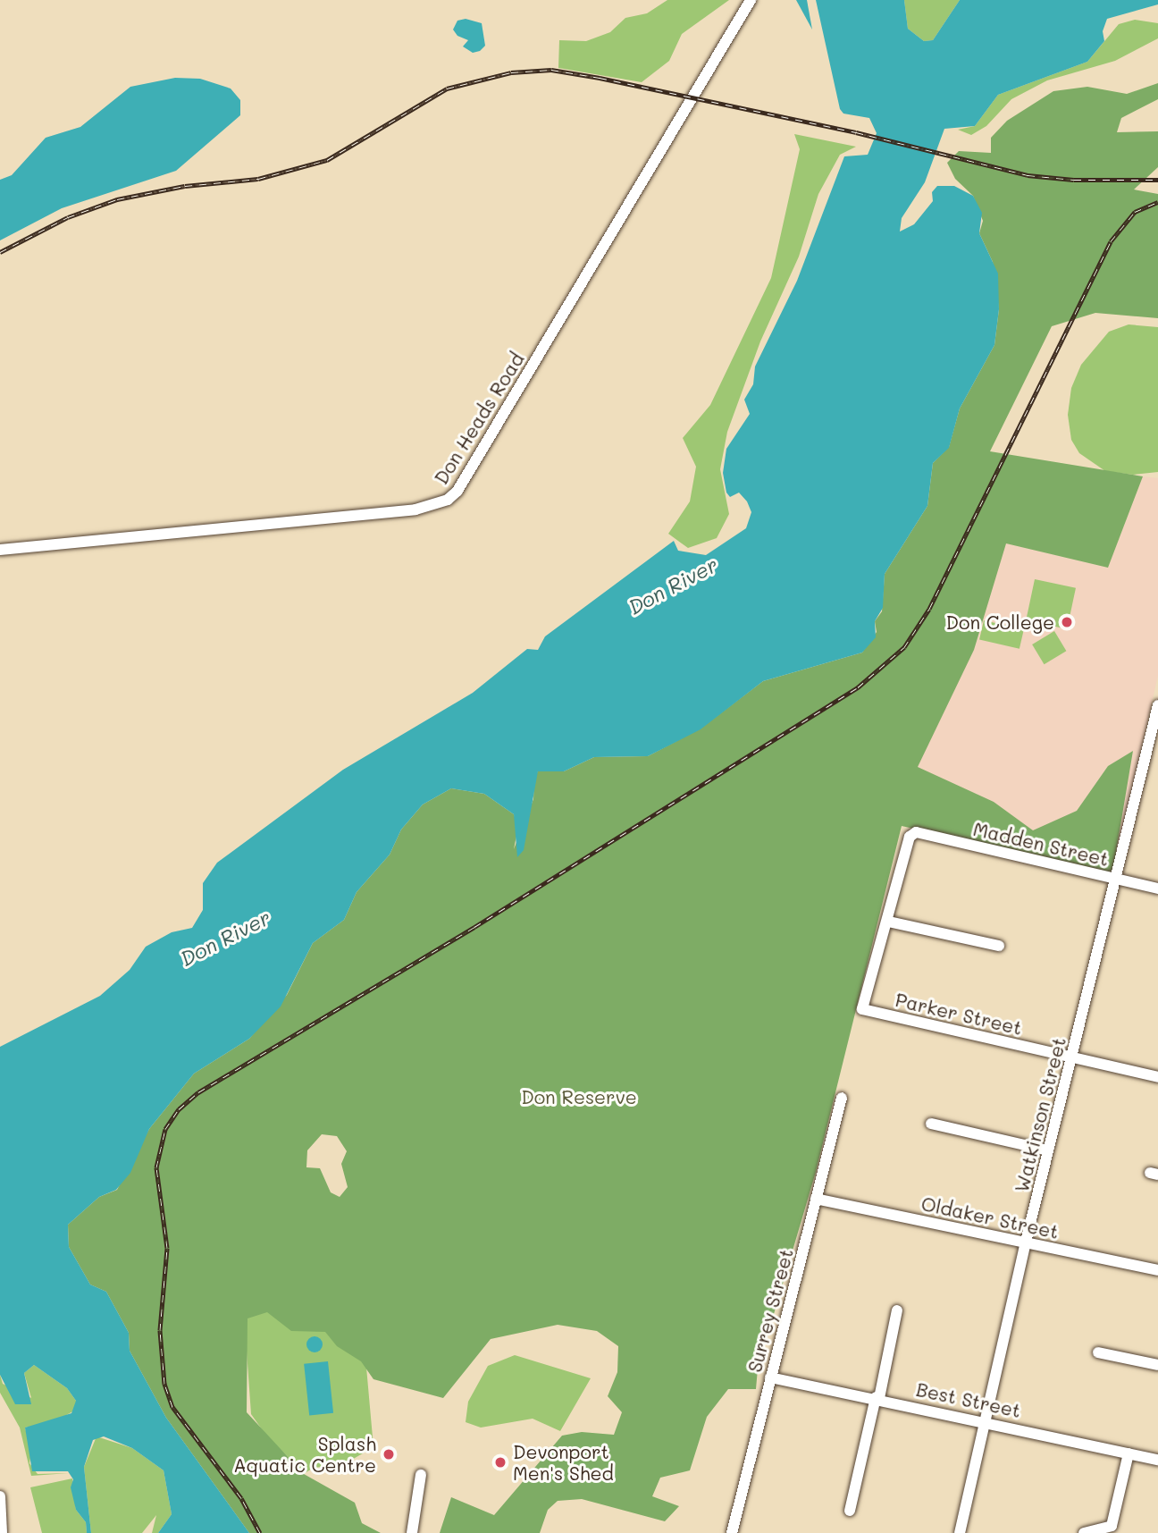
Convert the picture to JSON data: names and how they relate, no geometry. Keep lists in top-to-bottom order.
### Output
{
  "streets": {
    "street": [
      "Don Heads Road",
      "Madden Street",
      "Parker Street",
      "Watkinson Street",
      "Oldaker Street",
      "Surrey Street",
      "Best Street"
    ]
  },
  "crossings": [
    ["Madden Street", "Parker Street"],
    ["Madden Street", "Watkinson Street"],
    ["Parker Street", "Watkinson Street"],
    ["Watkinson Street", "Oldaker Street"],
    ["Watkinson Street", "Best Street"],
    ["Oldaker Street", "Surrey Street"],
    ["Surrey Street", "Best Street"]
  ],
  "water": ["Don River"],
  "parks": ["Don Reserve"],
  "places": ["Don College", "Splash Aquatic Centre", "Devonport Men's Shed"]
}
